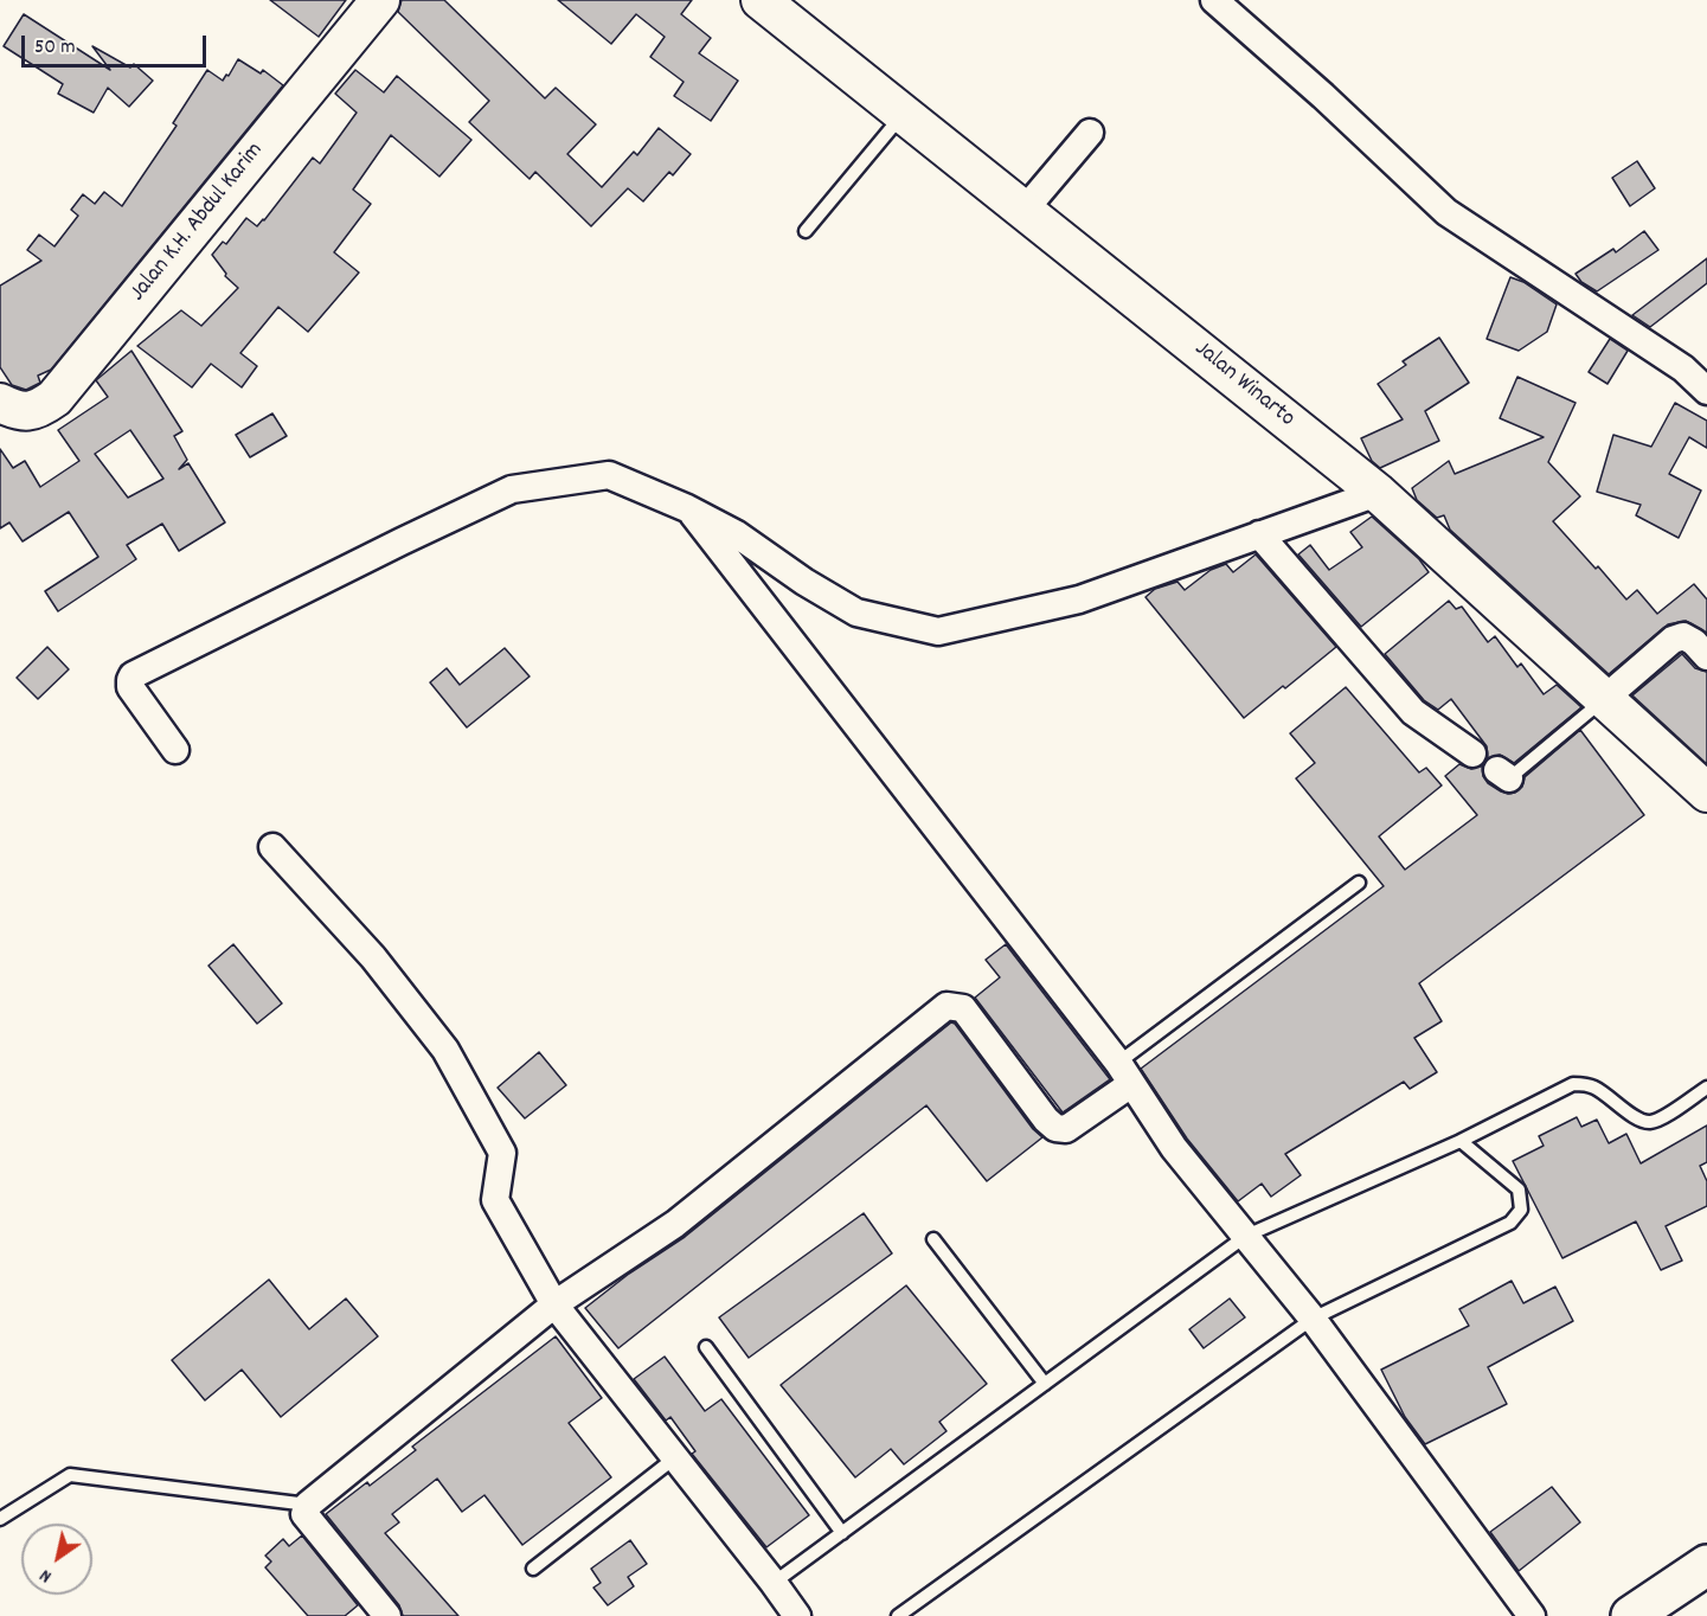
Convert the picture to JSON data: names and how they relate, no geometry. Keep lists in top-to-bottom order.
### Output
{
  "streets": {
    "street": ["Jalan K.H. Abdul Karim", "Jalan Winarto"]
  },
  "scale_bar": "50 m",
  "north": "bottom left"
}
